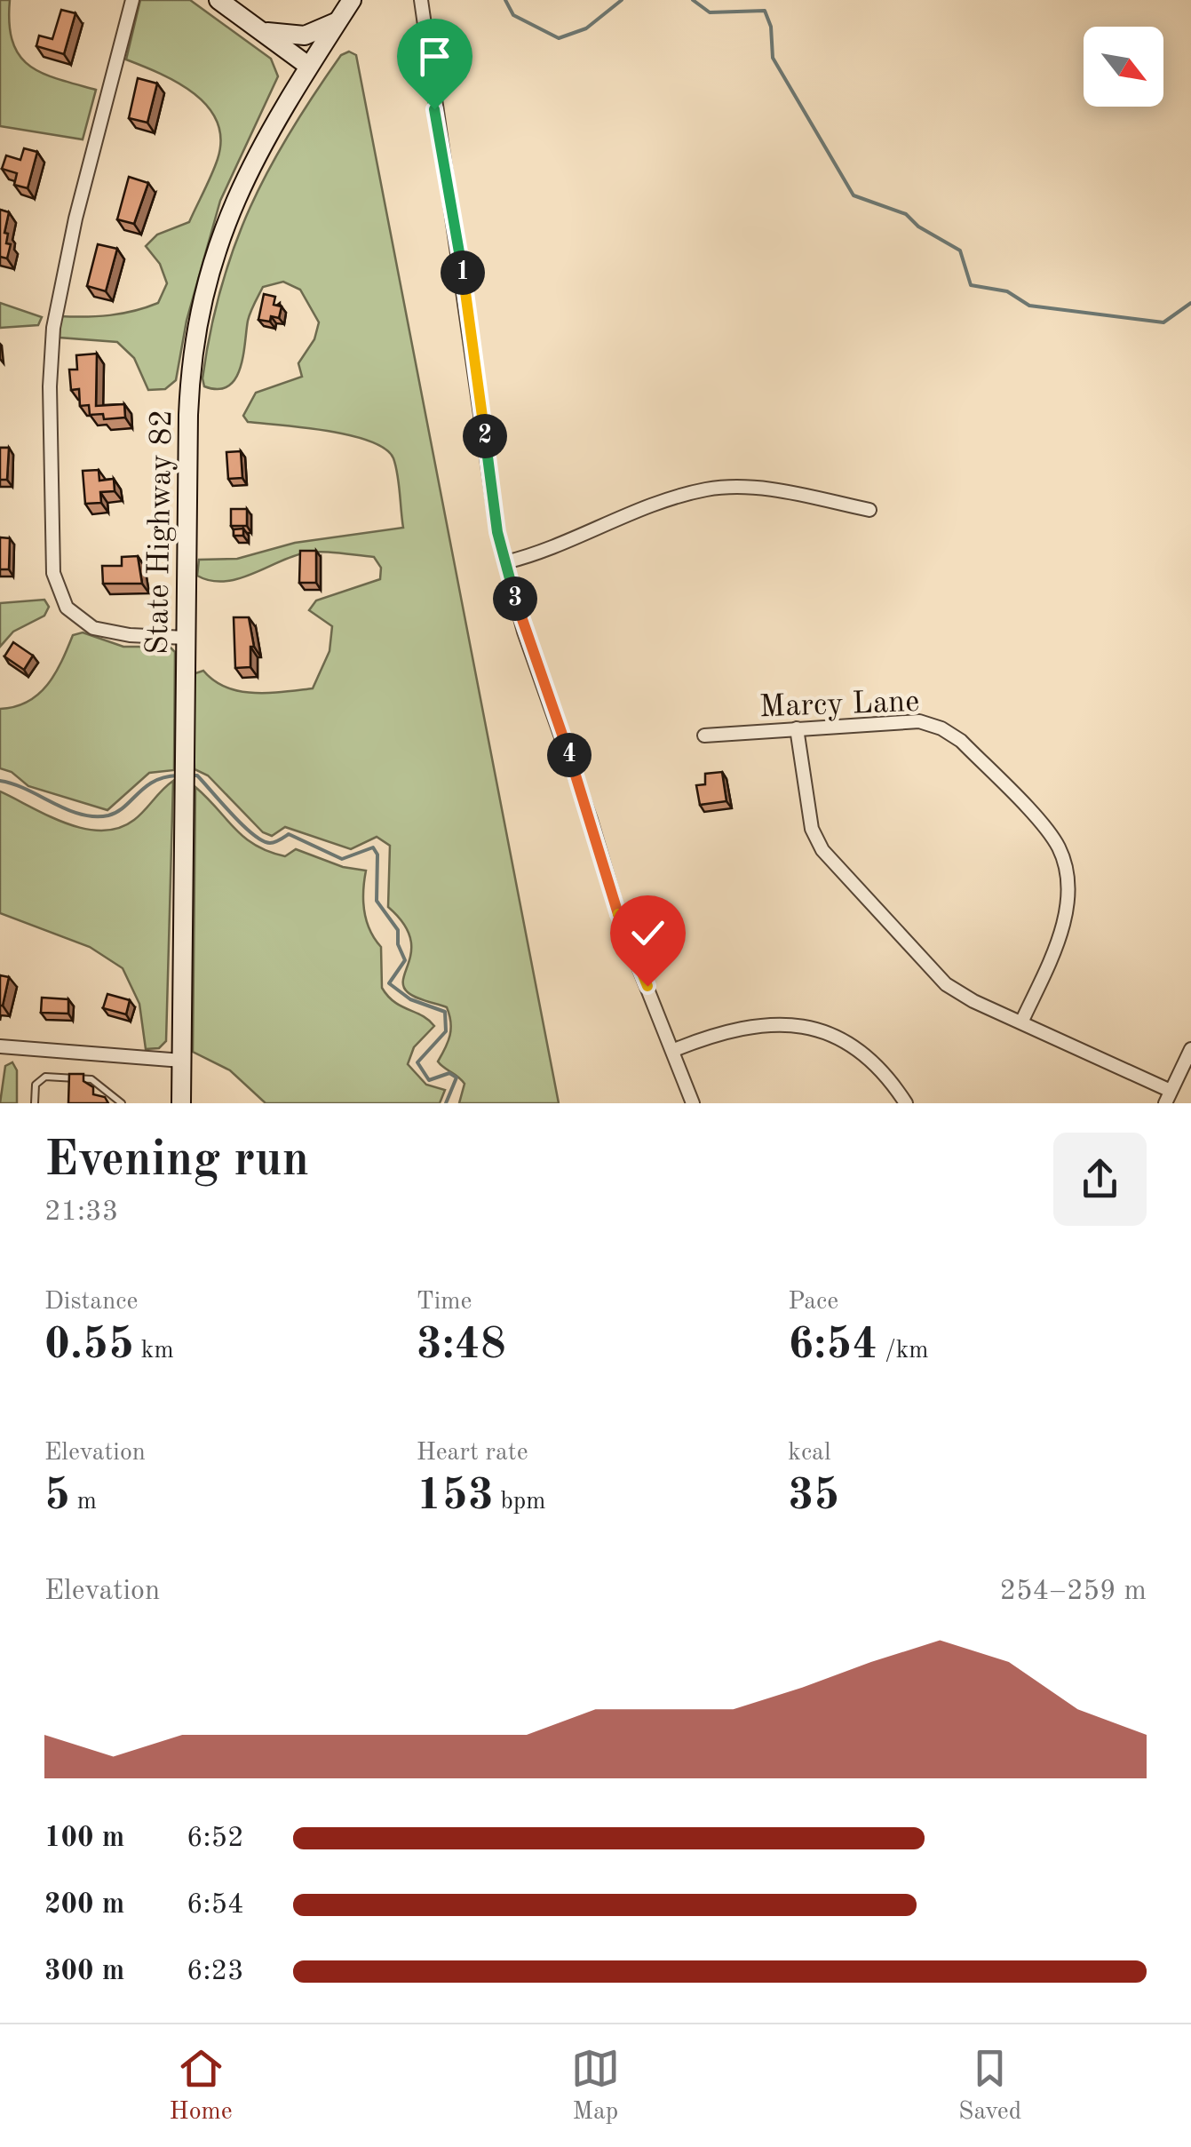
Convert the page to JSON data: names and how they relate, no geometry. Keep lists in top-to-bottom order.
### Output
{
  "streets": {
    "main road": ["State Highway 82"],
    "street": ["Marcy Lane"]
  },
  "north": "bottom right",
  "page": {
    "pins": [
      "1",
      "2",
      "3",
      "4"
    ],
    "heading": ["Evening run", "21:33"],
    "stats": [
      ["Distance", "0.55 km"],
      ["Time", "3:48"],
      ["Pace", "6:54 /km"],
      ["Elevation", "5 m"],
      ["Heart rate", "153 bpm"],
      ["kcal", "35"]
    ],
    "chart": ["Elevation", "254–259 m"],
    "list": [
      {
        "name": "100 m",
        "note": "6:52"
      },
      {
        "name": "200 m",
        "note": "6:54"
      },
      {
        "name": "300 m",
        "note": "6:23"
      }
    ],
    "tabs": ["Home", "Map", "Saved"]
  }
}
